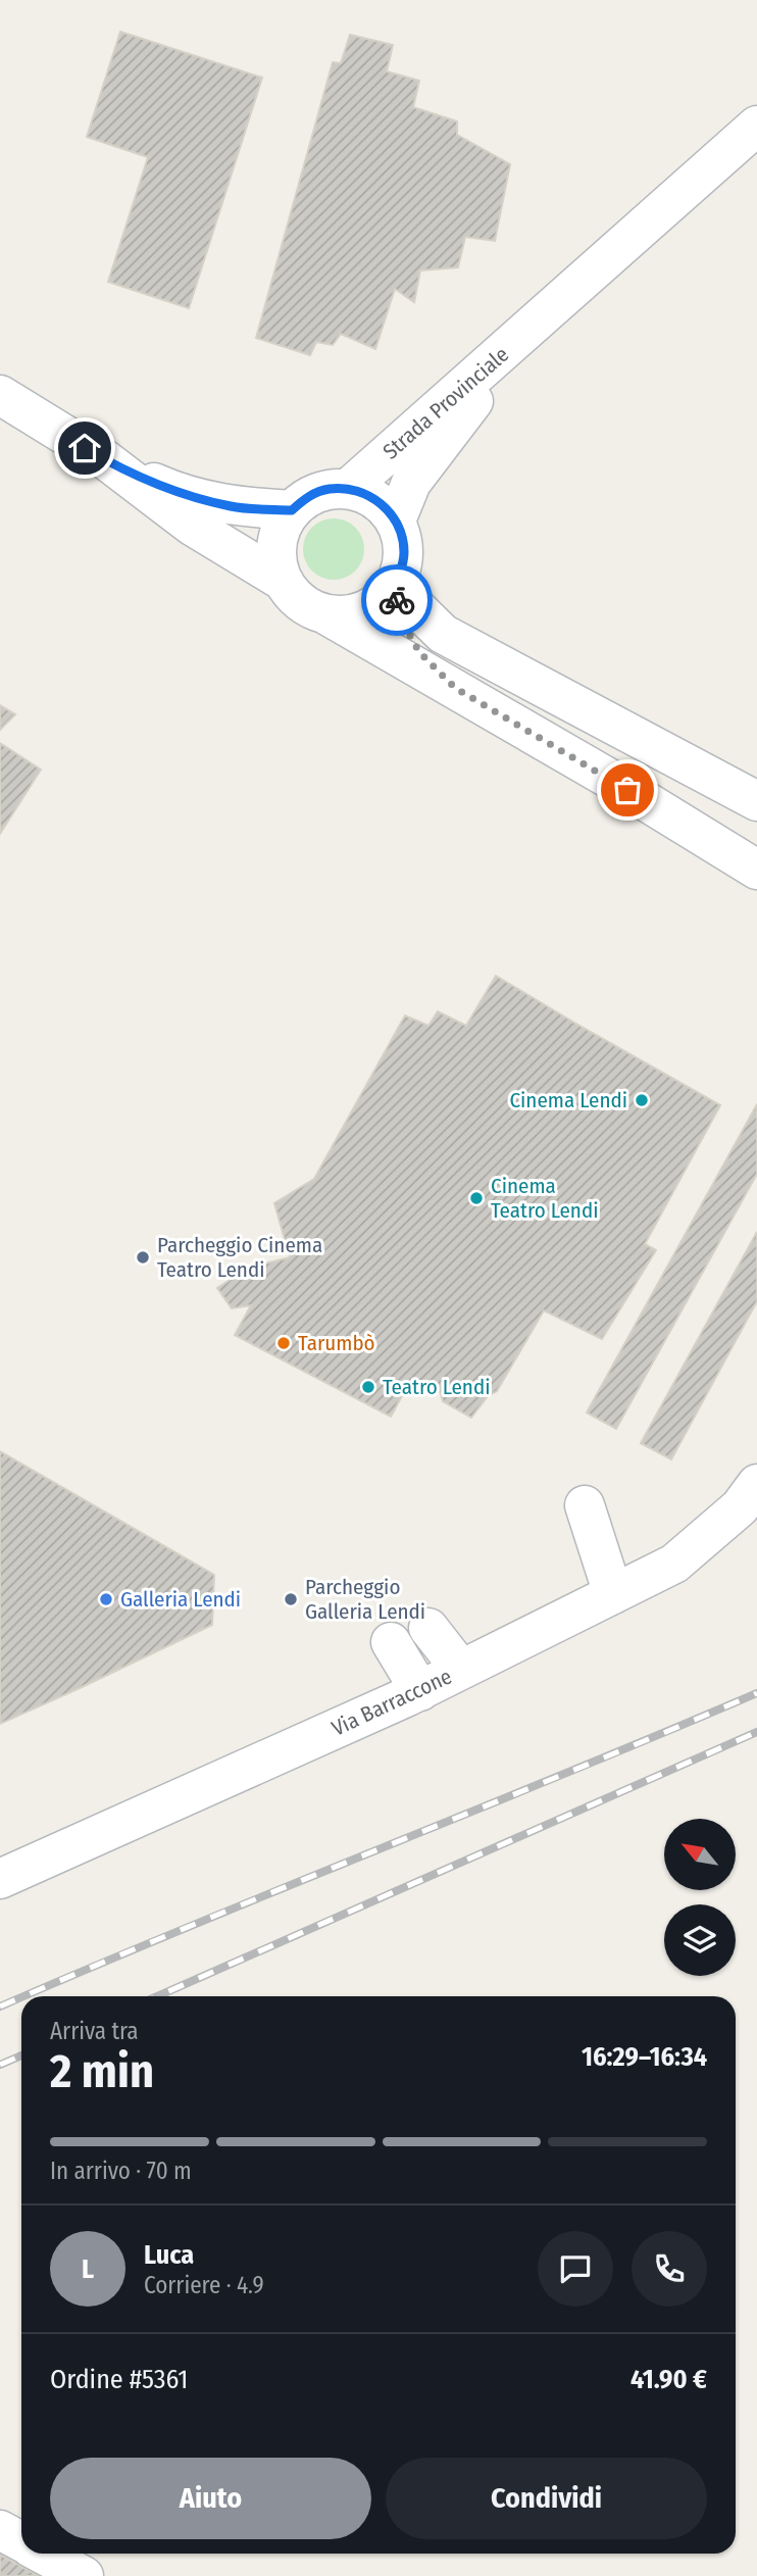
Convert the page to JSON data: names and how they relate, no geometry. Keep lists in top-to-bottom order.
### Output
{
  "streets": {
    "street": ["Strada Provinciale", "Via Barraccone"]
  },
  "places": [
    "Cinema Lendi",
    "Cinema Teatro Lendi",
    "Parcheggio Cinema Teatro Lendi",
    "Tarumbò",
    "Teatro Lendi",
    "Galleria Lendi",
    "Parcheggio Galleria Lendi"
  ],
  "north": "top left",
  "page": {
    "heading": ["2 min", "Arriva tra", "16:29–16:34"],
    "panel": [
      "Luca",
      "Corriere · 4.9",
      "Ordine #5361",
      "41.90 €"
    ],
    "bar": "In arrivo · 70 m",
    "round": "L",
    "buttons": ["Aiuto", "Condividi"]
  }
}
